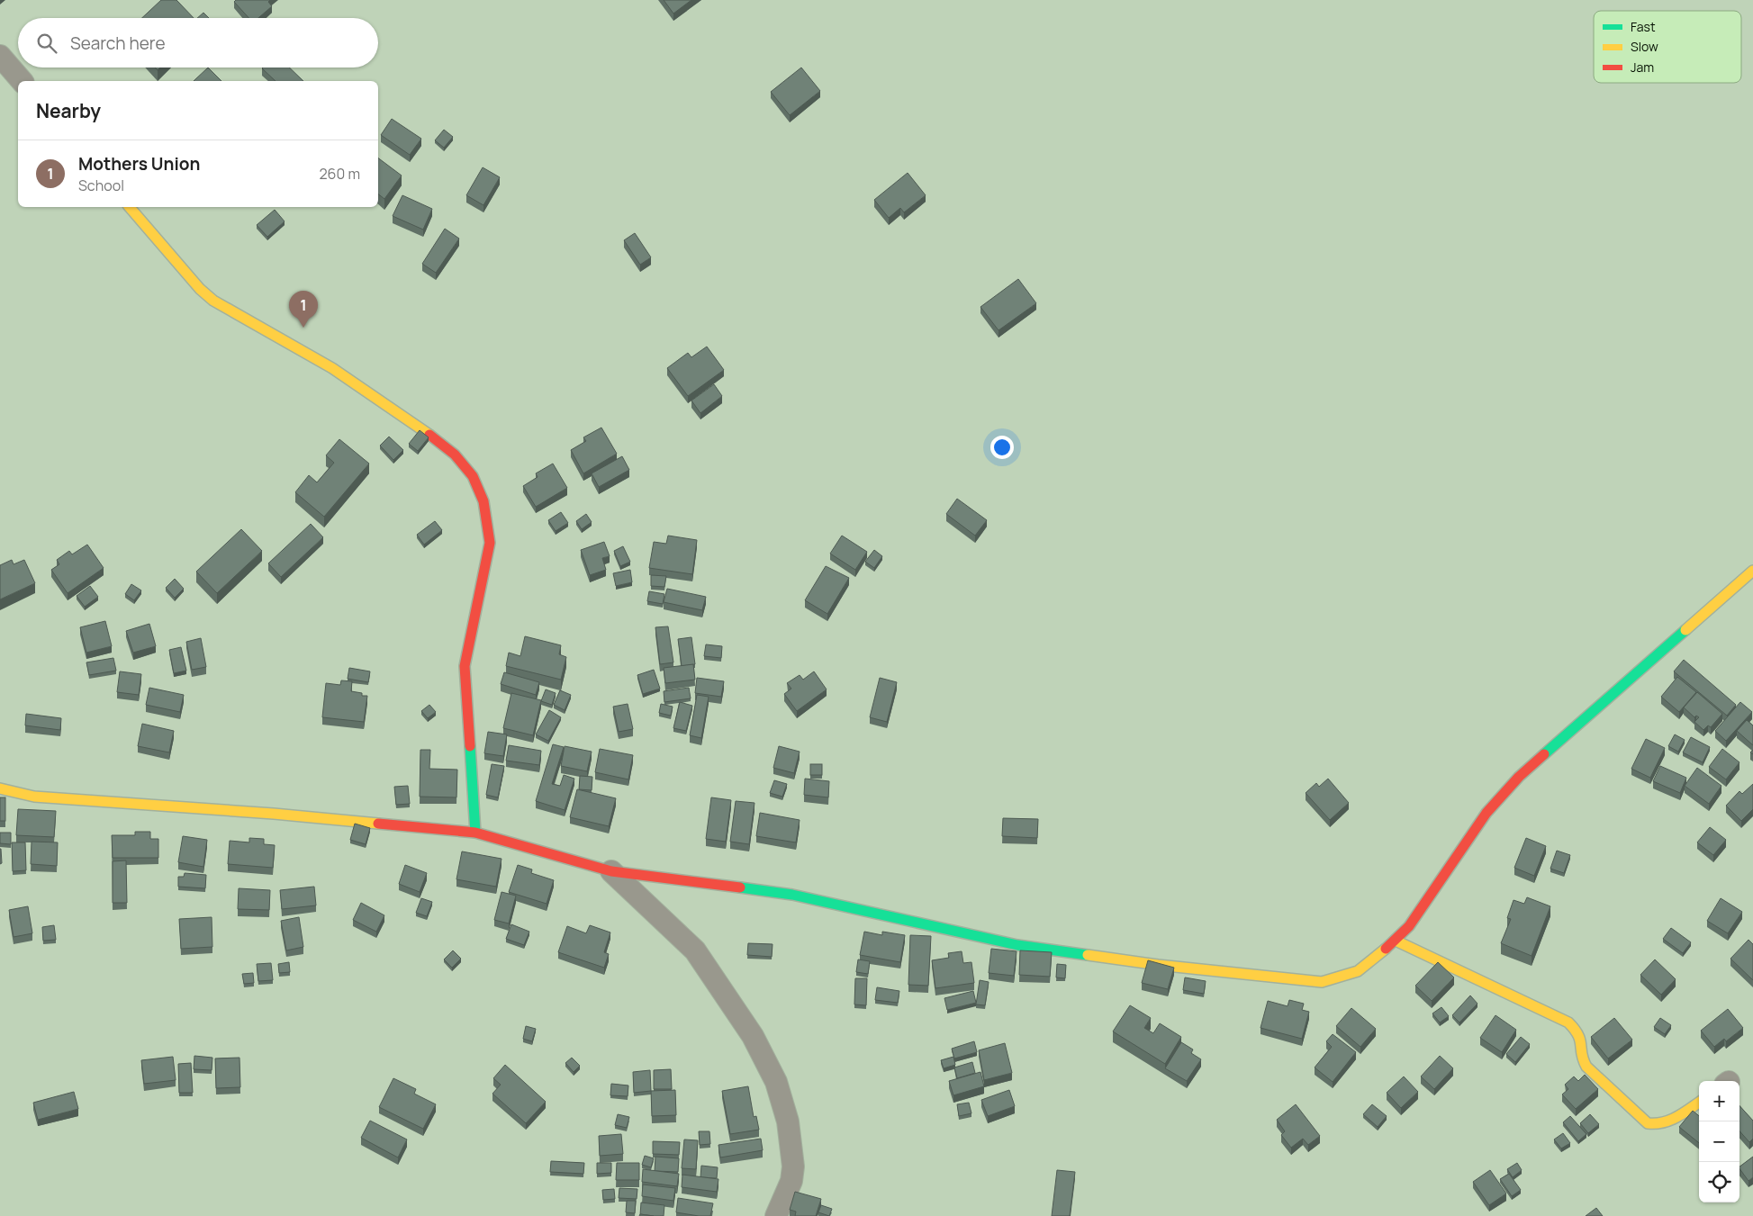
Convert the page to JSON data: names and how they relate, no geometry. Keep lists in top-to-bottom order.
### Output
{
  "legend": ["Fast", "Slow", "Jam"],
  "page": {
    "search": "Search here",
    "heading": "Nearby",
    "list": [
      {
        "mark": "1",
        "name": "Mothers Union",
        "note": "School",
        "value": "260 m"
      }
    ],
    "pins": "1",
    "map_buttons": ["+", "−"]
  }
}
